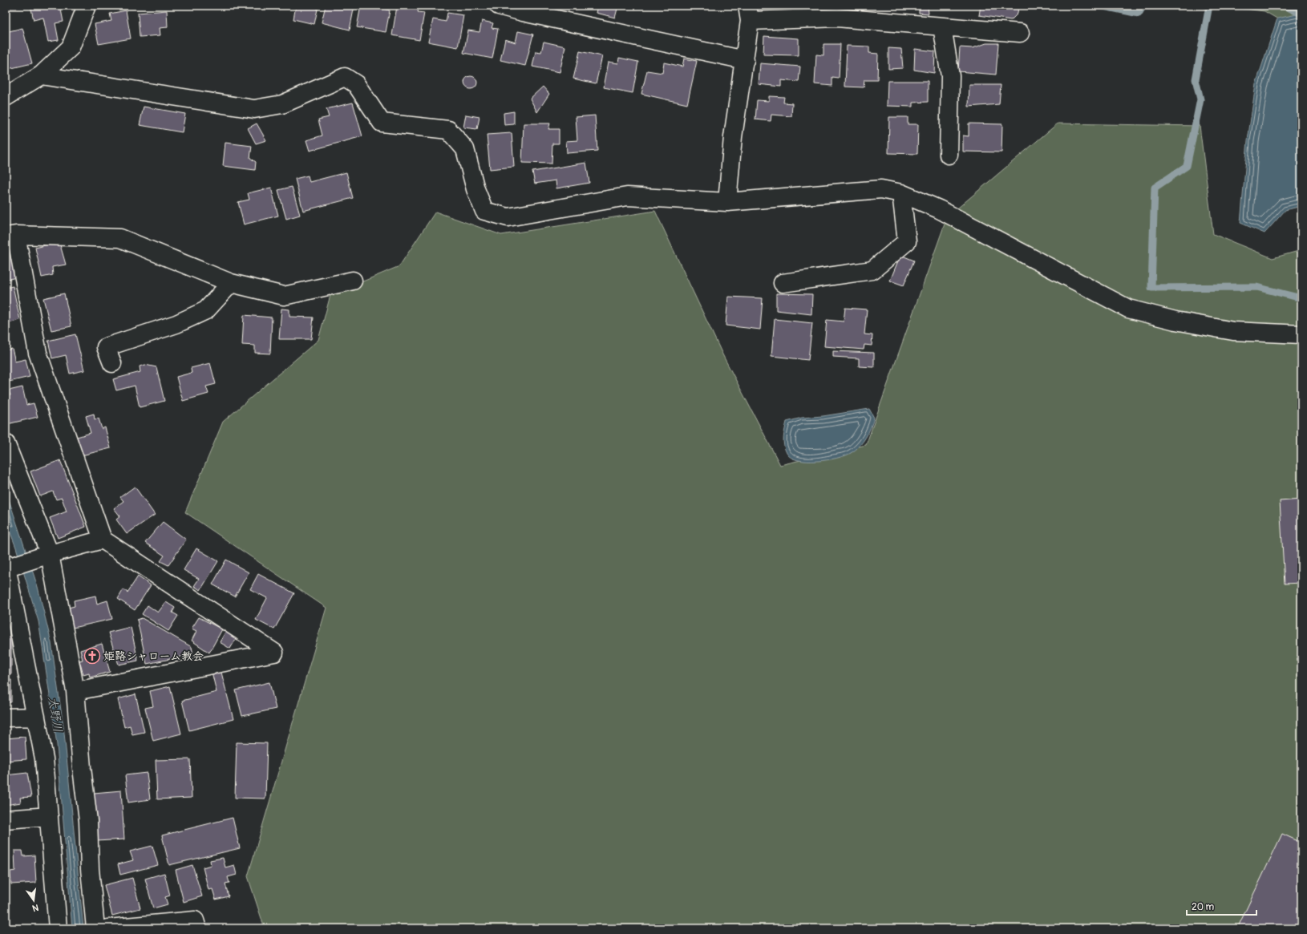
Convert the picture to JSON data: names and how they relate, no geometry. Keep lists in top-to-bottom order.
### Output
{
  "water": ["大野川"],
  "places": {
    "church": ["姫路シャローム教会"]
  },
  "scale_bar": "20 m",
  "north": "bottom"
}
